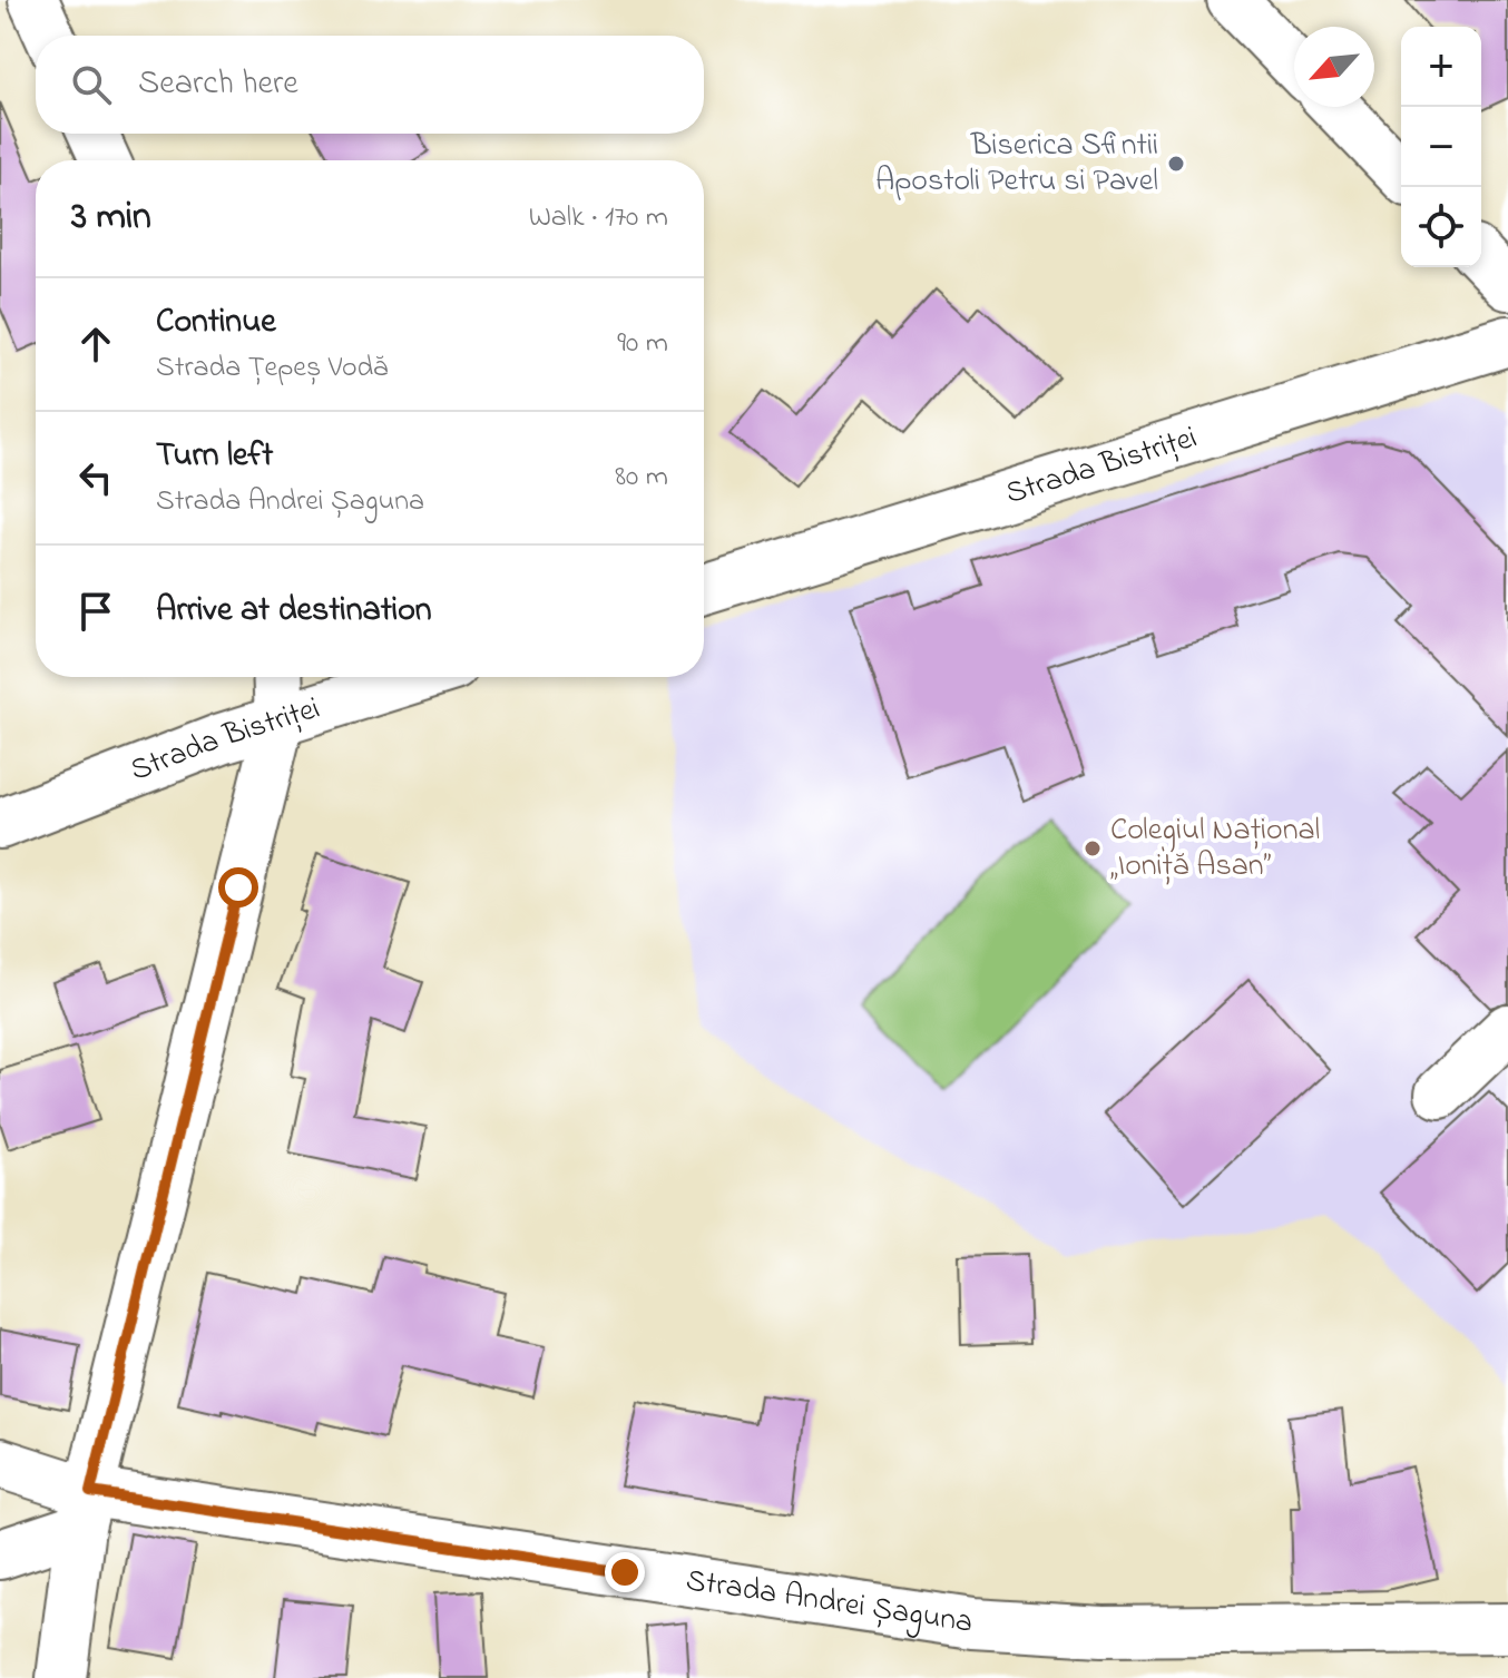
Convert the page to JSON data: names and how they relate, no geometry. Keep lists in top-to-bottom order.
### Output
{
  "streets": {
    "street": ["Strada Bistriței", "Strada Andrei Șaguna"]
  },
  "places": ["Biserica Sfintii Apostoli Petru si Pavel", "Colegiul Național „Ioniță Asan”"],
  "north": "bottom left",
  "page": {
    "map_buttons": ["+", "−"],
    "search": "Search here",
    "heading": ["3 min", "Walk · 170 m"],
    "list": [
      ["Continue", "Strada Țepeș Vodă", "90 m"],
      ["Turn left", "Strada Andrei Șaguna", "80 m"],
      "Arrive at destination"
    ]
  }
}
